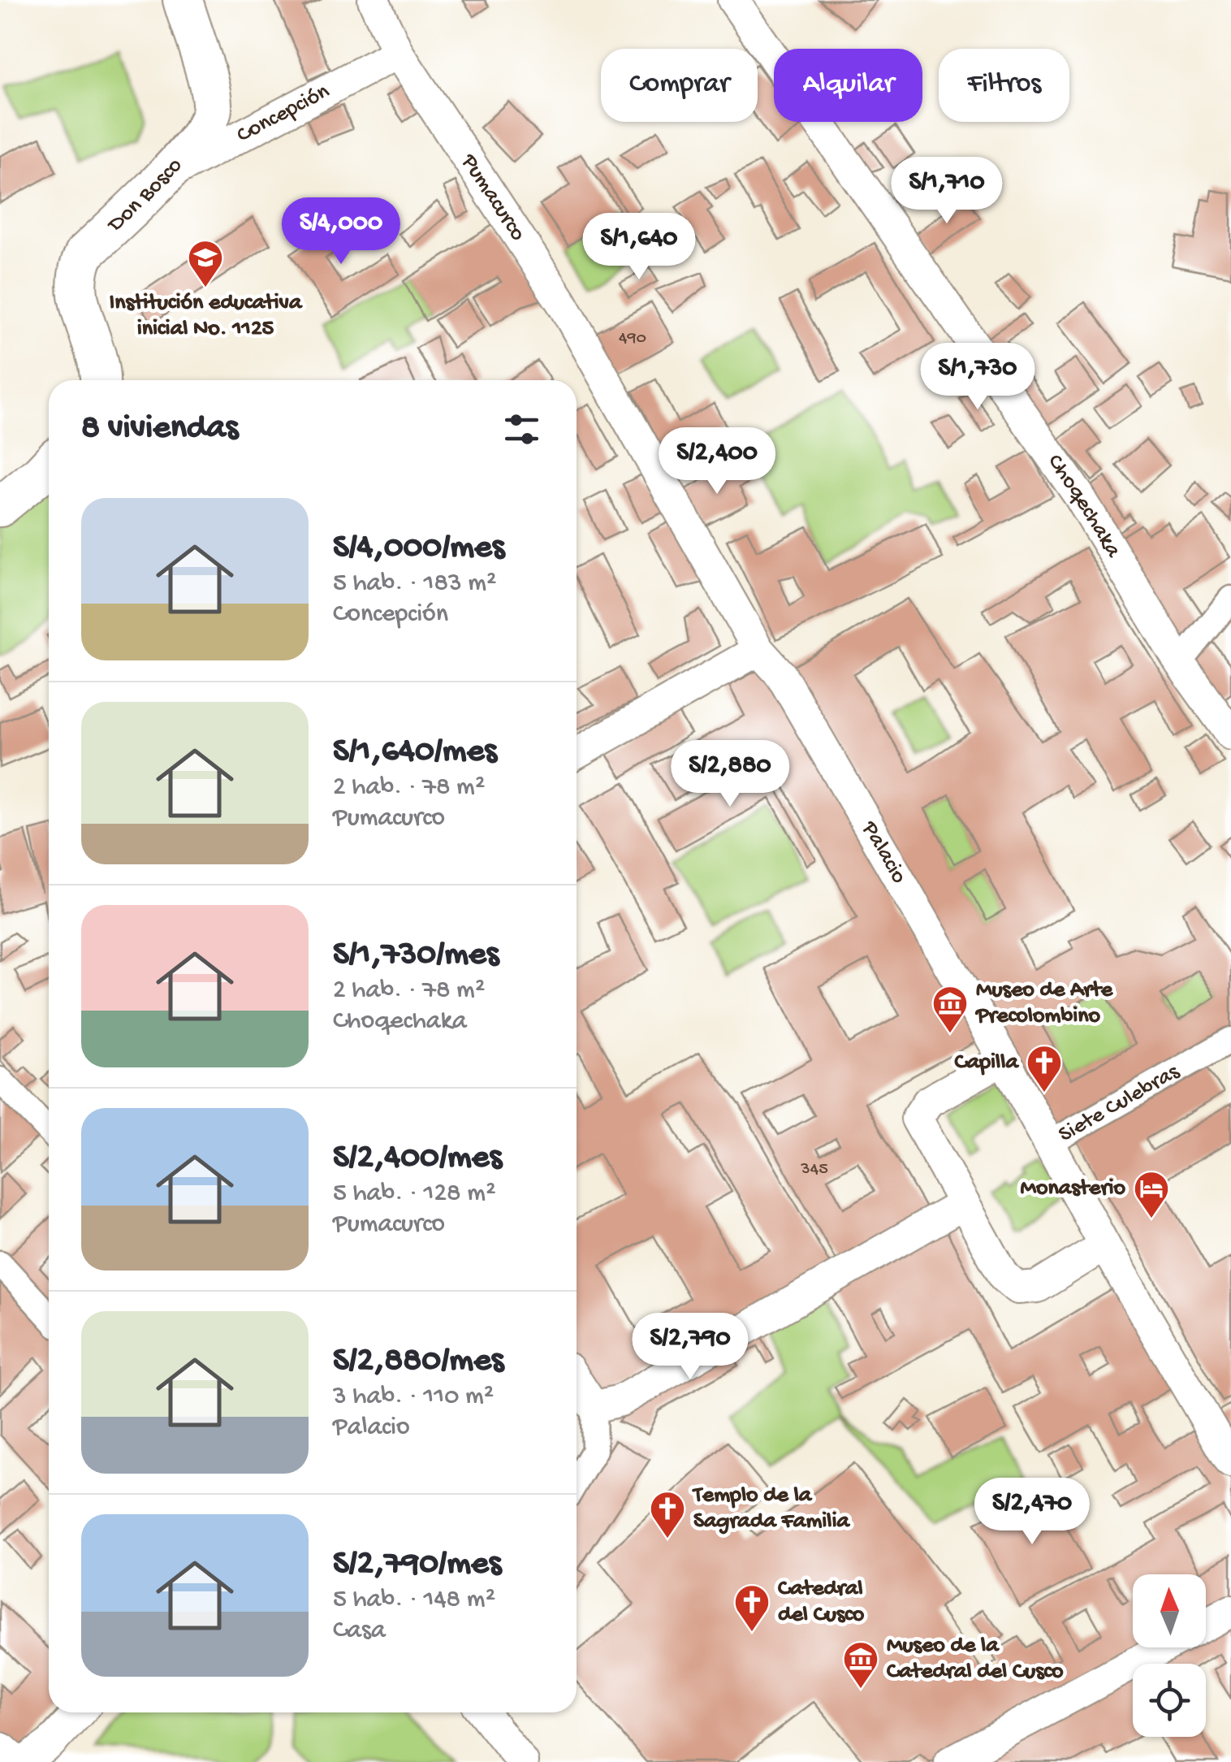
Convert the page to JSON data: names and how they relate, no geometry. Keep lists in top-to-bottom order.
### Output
{
  "streets": {
    "street": [
      "Concepción",
      "Don Bosco",
      "Pumacurco",
      "Choqechaka",
      "Palacio",
      "Siete Culebras"
    ]
  },
  "crossings": [
    ["Concepción", "Don Bosco"],
    ["Concepción", "Pumacurco"],
    ["Pumacurco", "Palacio"],
    ["Palacio", "Siete Culebras"]
  ],
  "places": {
    "school or university": ["Institución educativa inicial No. 1125"],
    "museum": ["Museo de Arte Precolombino", "Museo de la Catedral del Cusco"],
    "church": ["Capilla", "Templo de la Sagrada Familia", "Catedral del Cusco"],
    "hotel": ["Monasterio"]
  },
  "house_numbers": ["490", "345"],
  "north": "top",
  "page": {
    "chip": ["Comprar", "Alquilar", "Filtros"],
    "price": [
      "S/1,710",
      "S/4,000",
      "S/1,640",
      "S/1,730",
      "S/2,400",
      "S/2,880",
      "S/2,790",
      "S/2,470"
    ],
    "heading": "8 viviendas",
    "list": [
      {
        "name": "S/4,000/mes",
        "note": "5 hab. · 183 m² · Concepción"
      },
      {
        "name": "S/1,640/mes",
        "note": "2 hab. · 78 m² · Pumacurco"
      },
      {
        "name": "S/1,730/mes",
        "note": "2 hab. · 78 m² · Choqechaka"
      },
      {
        "name": "S/2,400/mes",
        "note": "5 hab. · 128 m² · Pumacurco"
      },
      {
        "name": "S/2,880/mes",
        "note": "3 hab. · 110 m² · Palacio"
      },
      {
        "name": "S/2,790/mes",
        "note": "5 hab. · 148 m² · Casa"
      }
    ]
  }
}
